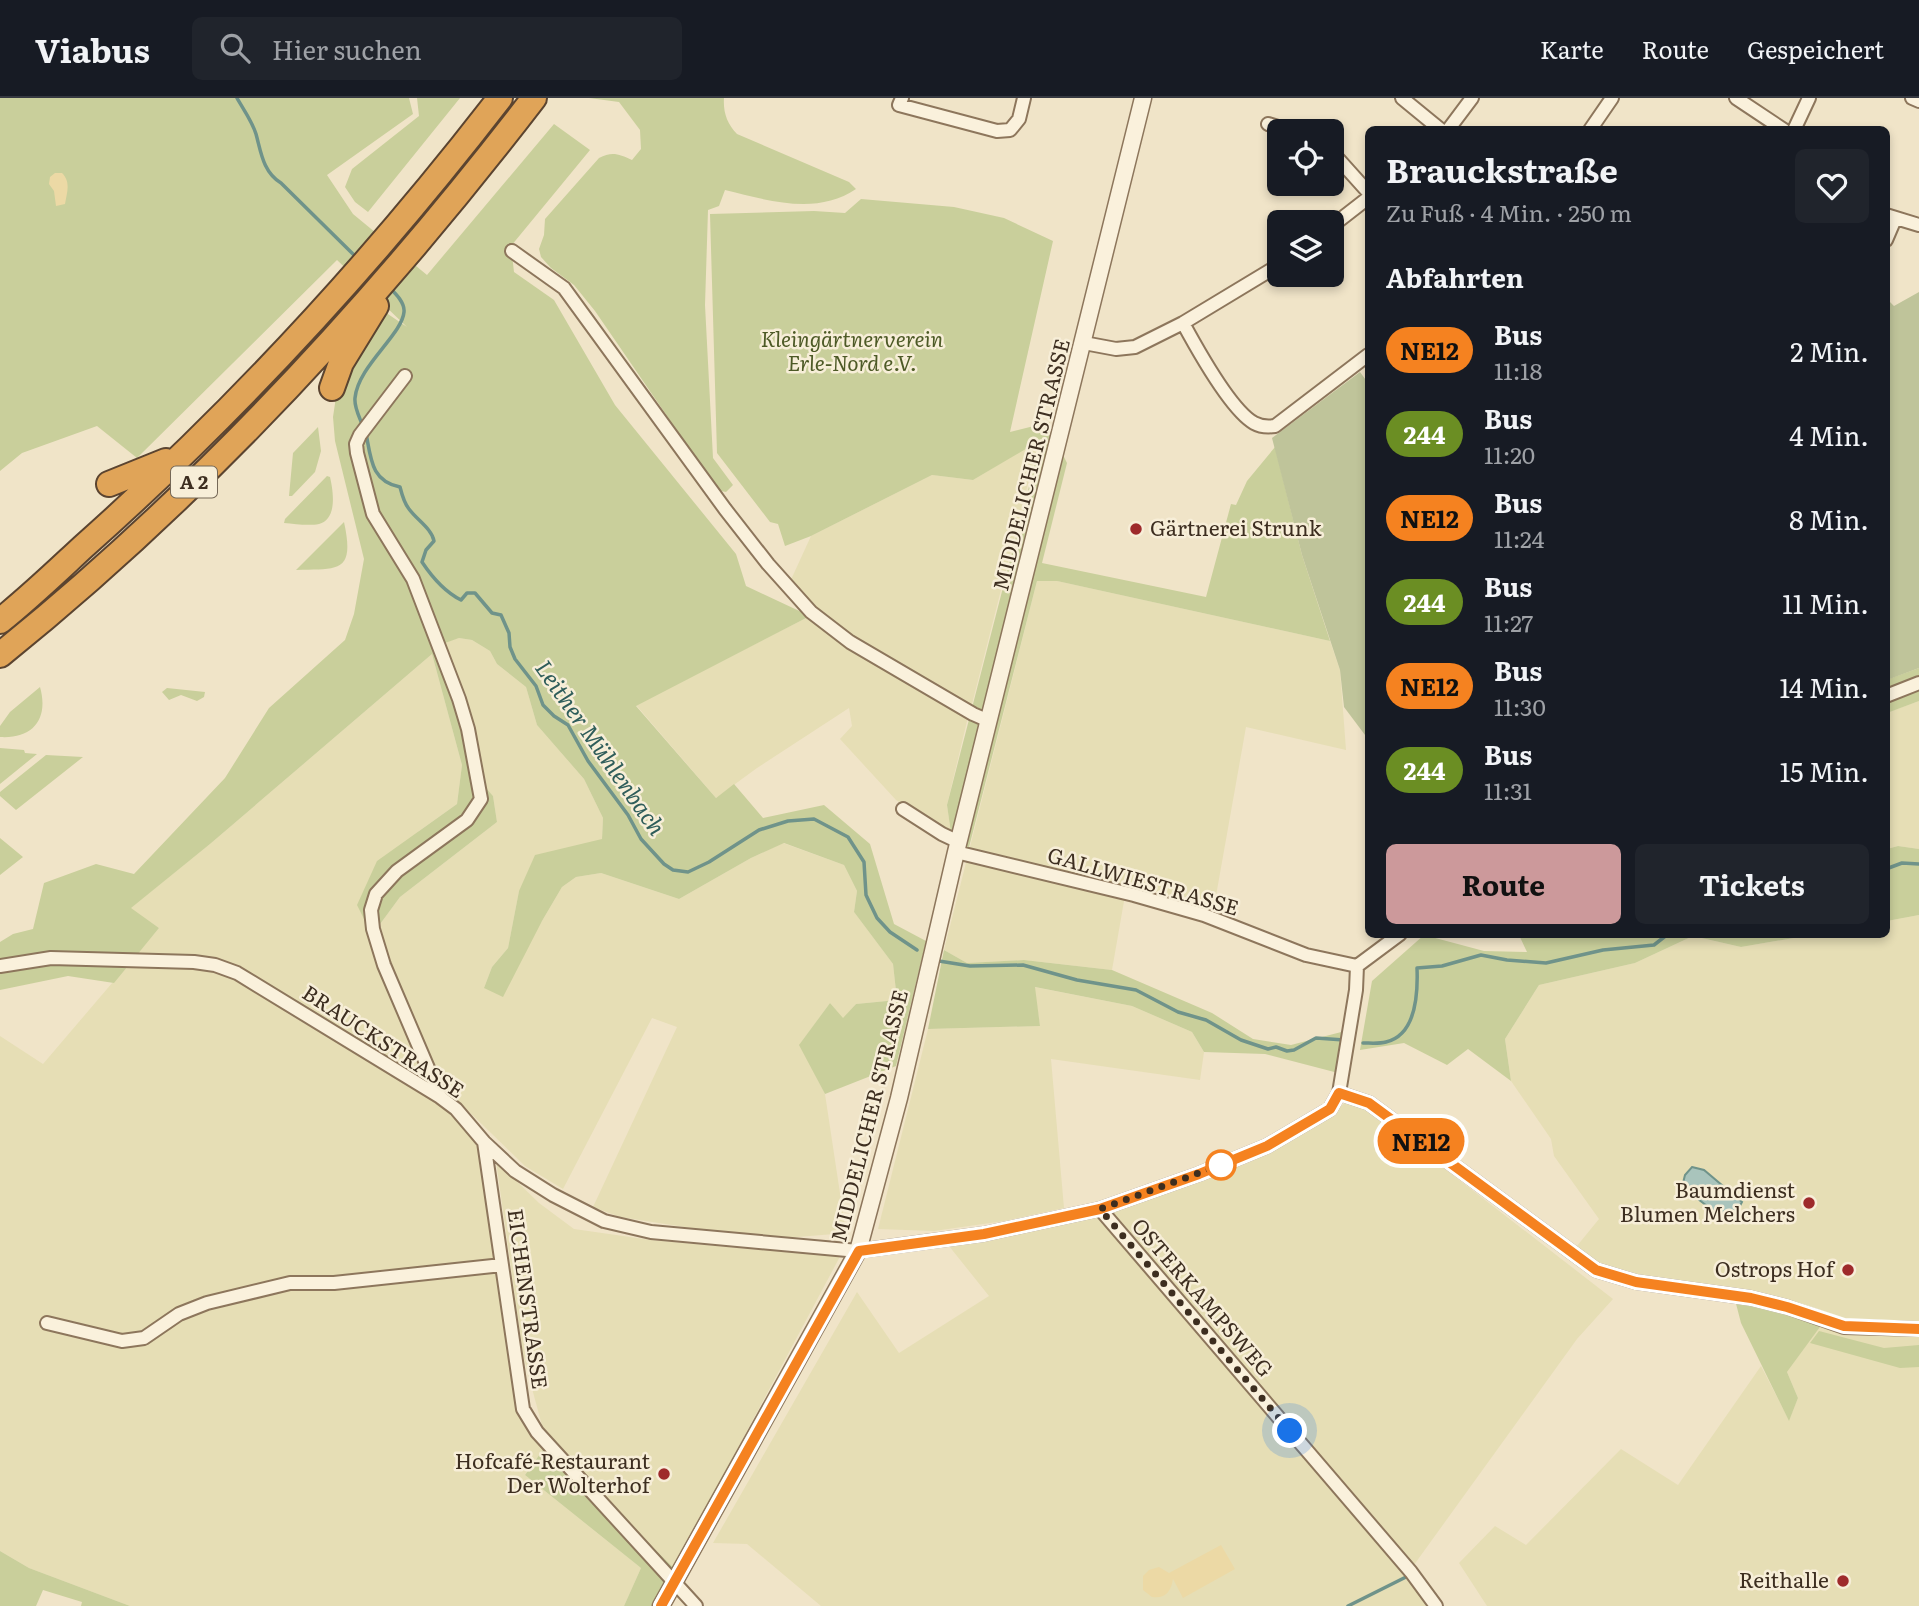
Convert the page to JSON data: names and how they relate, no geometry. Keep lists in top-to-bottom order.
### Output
{
  "streets": {
    "highway": ["A 2"],
    "street": [
      "MIDDELICHER STRASSE",
      "GALLWIESTRASSE",
      "BRAUCKSTRASSE",
      "OSTERKAMPSWEG",
      "EICHENSTRASSE"
    ]
  },
  "crossings": [
    ["MIDDELICHER STRASSE", "GALLWIESTRASSE"],
    ["MIDDELICHER STRASSE", "BRAUCKSTRASSE"],
    ["MIDDELICHER STRASSE", "EICHENSTRASSE"],
    ["BRAUCKSTRASSE", "OSTERKAMPSWEG"],
    ["BRAUCKSTRASSE", "EICHENSTRASSE"]
  ],
  "water": ["Leither Mühlenbach"],
  "parks": ["Kleingärtnerverein Erle-Nord e.V."],
  "places": [
    "Gärtnerei Strunk",
    "Baumdienst Blumen Melchers",
    "Ostrops Hof",
    "Hofcafé-Restaurant Der Wolterhof",
    "Reithalle"
  ],
  "lines": ["bus line NE12"],
  "page": {
    "header": "Viabus",
    "search": "Hier suchen",
    "nav": ["Karte", "Route", "Gespeichert"],
    "on_map": "NE12",
    "heading": [
      ["Brauckstraße", "Zu Fuß · 4 Min. · 250 m"],
      "Abfahrten"
    ],
    "list": [
      {
        "mark": "NE12",
        "name": "Bus",
        "note": "11:18",
        "value": "2 Min."
      },
      {
        "mark": "244",
        "name": "Bus",
        "note": "11:20",
        "value": "4 Min."
      },
      {
        "mark": "NE12",
        "name": "Bus",
        "note": "11:24",
        "value": "8 Min."
      },
      {
        "mark": "244",
        "name": "Bus",
        "note": "11:27",
        "value": "11 Min."
      },
      {
        "mark": "NE12",
        "name": "Bus",
        "note": "11:30",
        "value": "14 Min."
      },
      {
        "mark": "244",
        "name": "Bus",
        "note": "11:31",
        "value": "15 Min."
      }
    ],
    "buttons": ["Route", "Tickets"]
  }
}
